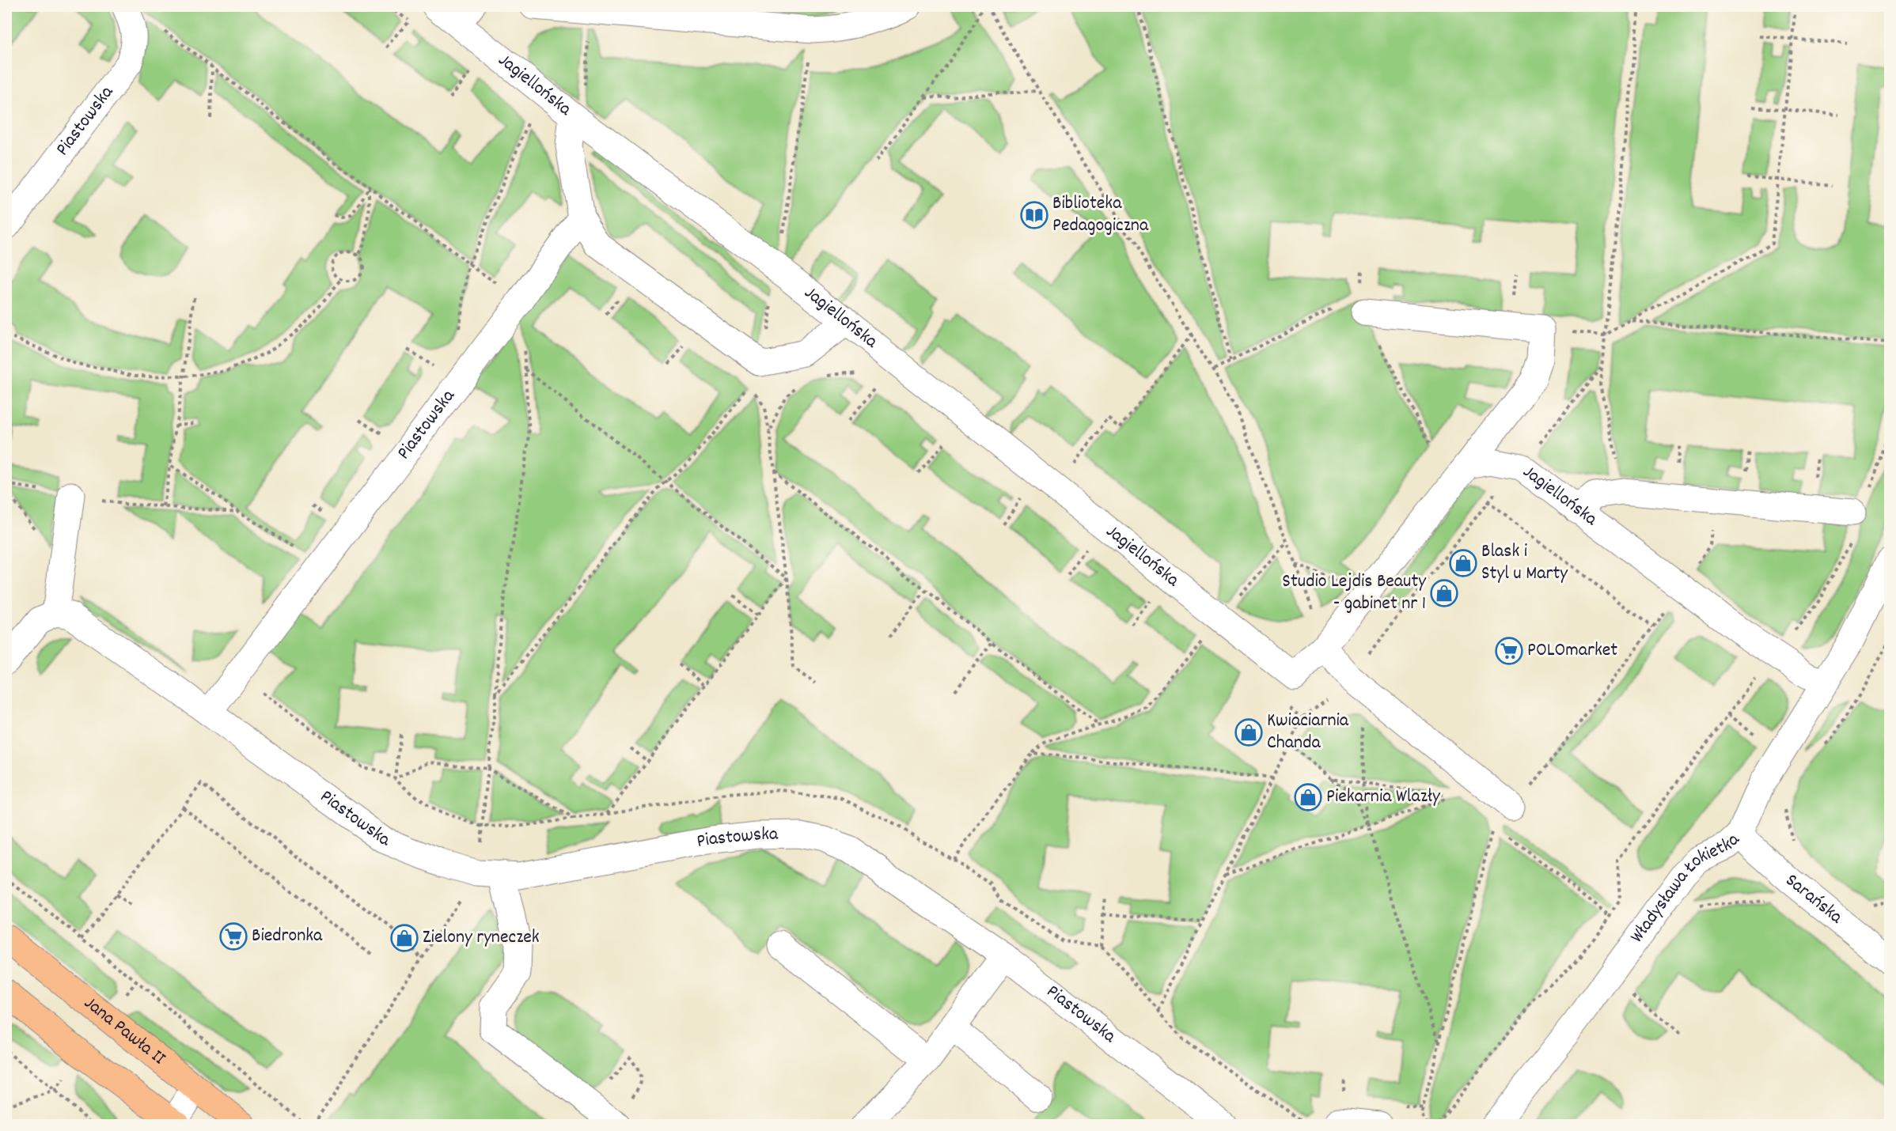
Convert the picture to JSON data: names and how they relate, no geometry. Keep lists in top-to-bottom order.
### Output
{
  "streets": {
    "main road": ["Jana Pawła II"],
    "street": [
      "Jagiellońska",
      "Piastowska",
      "Władysława Łokietka",
      "Sarańska"
    ]
  },
  "crossings": [
    ["Jagiellońska", "Władysława Łokietka"],
    ["Władysława Łokietka", "Sarańska"]
  ],
  "places": {
    "library": ["Biblioteka Pedagogiczna"],
    "shop": [
      "Blask i Styl u Marty",
      "Studio Lejdis Beauty - gabinet nr 1",
      "Kwiaciarnia Chanda",
      "Piekarnia Wlazły",
      "Zielony ryneczek"
    ],
    "supermarket": ["POLOmarket", "Biedronka"]
  }
}
